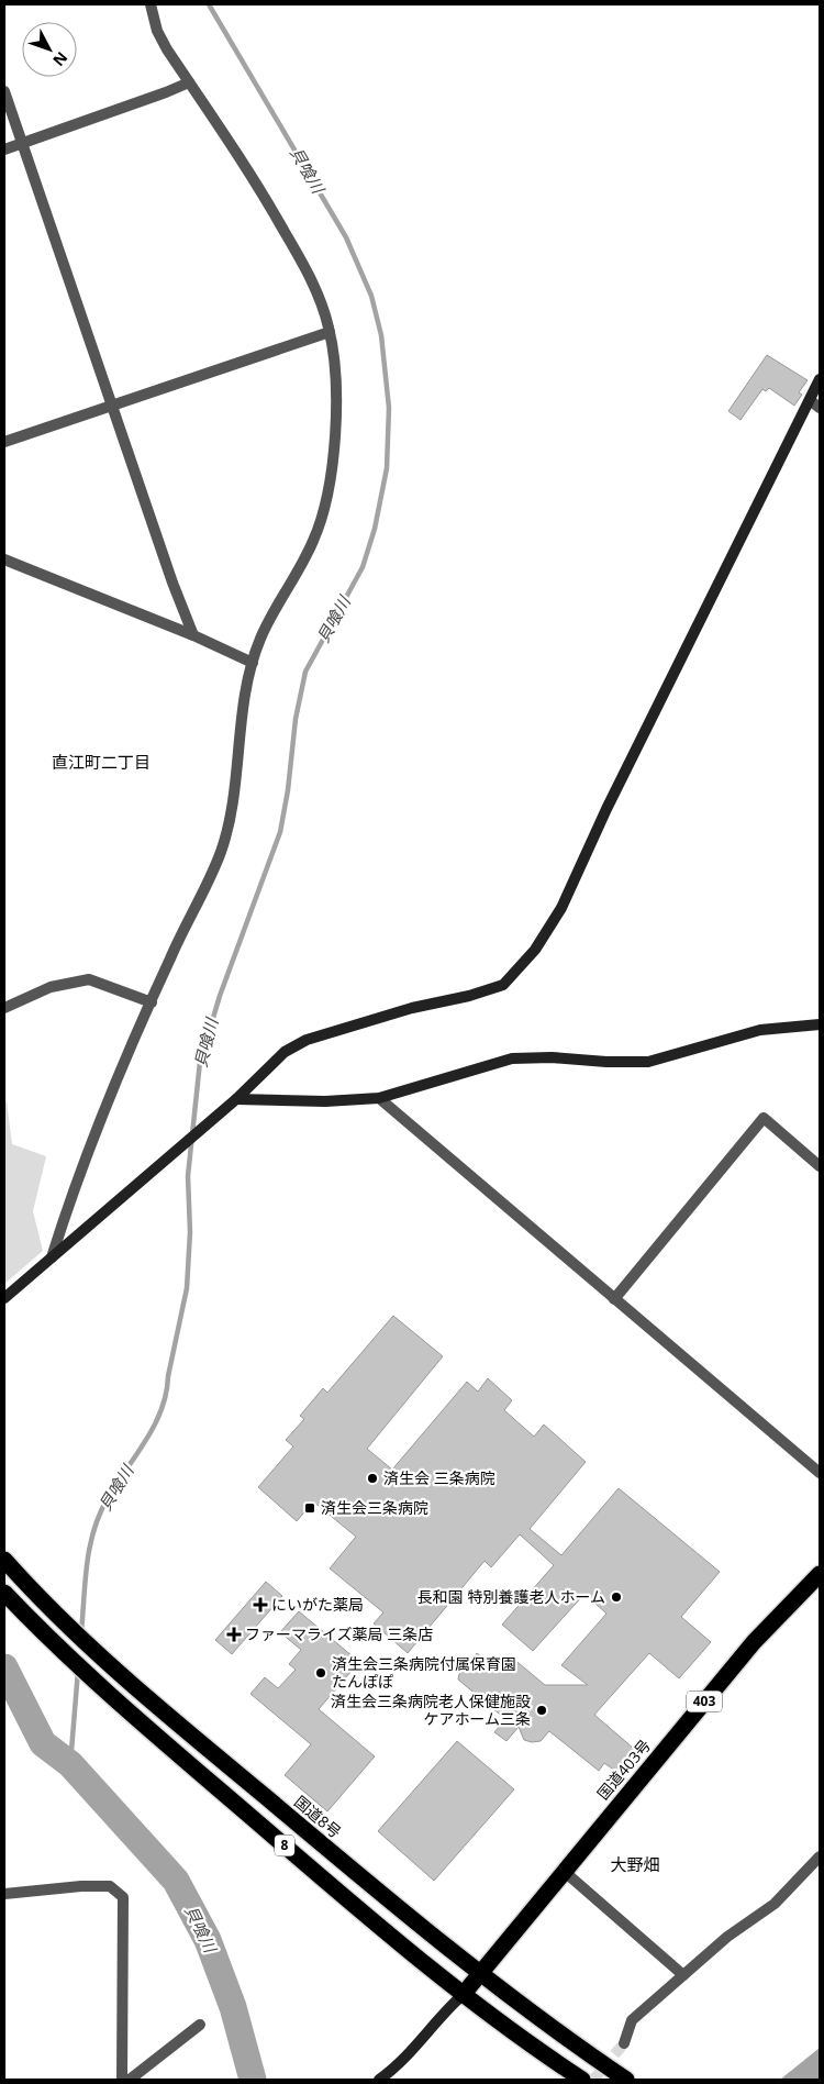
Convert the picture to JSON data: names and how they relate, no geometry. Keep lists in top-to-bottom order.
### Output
{
  "streets": {
    "highway": [
      "403",
      "国道403号",
      "国道8号",
      "8"
    ]
  },
  "crossings": [
    ["国道403号", "国道8号"],
    ["国道403号", "8"]
  ],
  "districts": ["直江町二丁目", "大野畑"],
  "water": ["貝喰川"],
  "places": {
    "other": [
      "済生会 三条病院",
      "長和園 特別養護老人ホーム",
      "済生会三条病院付属保育園 たんぽぽ",
      "済生会三条病院老人保健施設 ケアホーム三条"
    ],
    "transit": ["済生会三条病院"],
    "health": ["にいがた薬局", "ファーマライズ薬局 三条店"]
  },
  "north": "bottom right"
}
